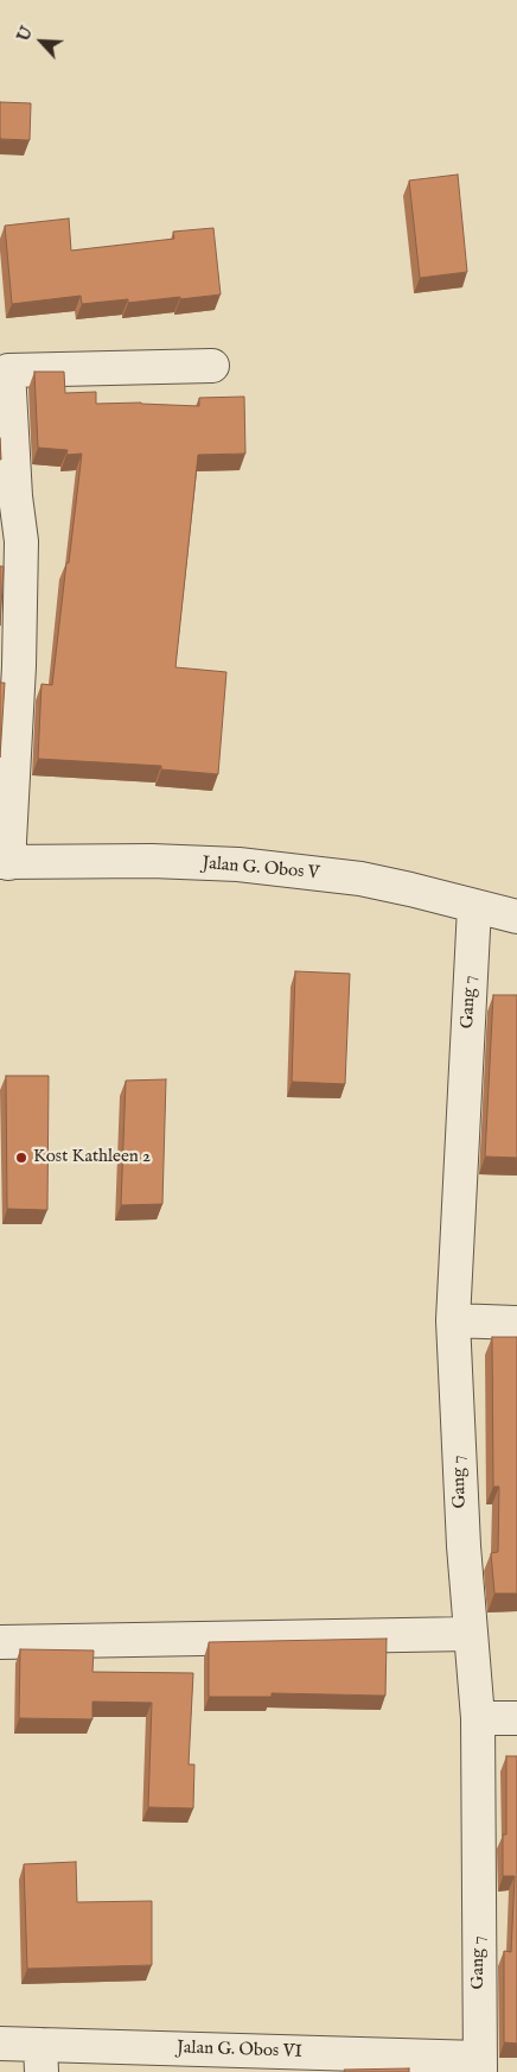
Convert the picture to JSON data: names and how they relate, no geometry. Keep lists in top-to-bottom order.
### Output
{
  "streets": {
    "street": ["Jalan G. Obos V", "Gang 7", "Jalan G. Obos VI"]
  },
  "crossings": [
    ["Jalan G. Obos V", "Gang 7"],
    ["Gang 7", "Jalan G. Obos VI"]
  ],
  "places": ["Kost Kathleen 2"],
  "north": "top left"
}
